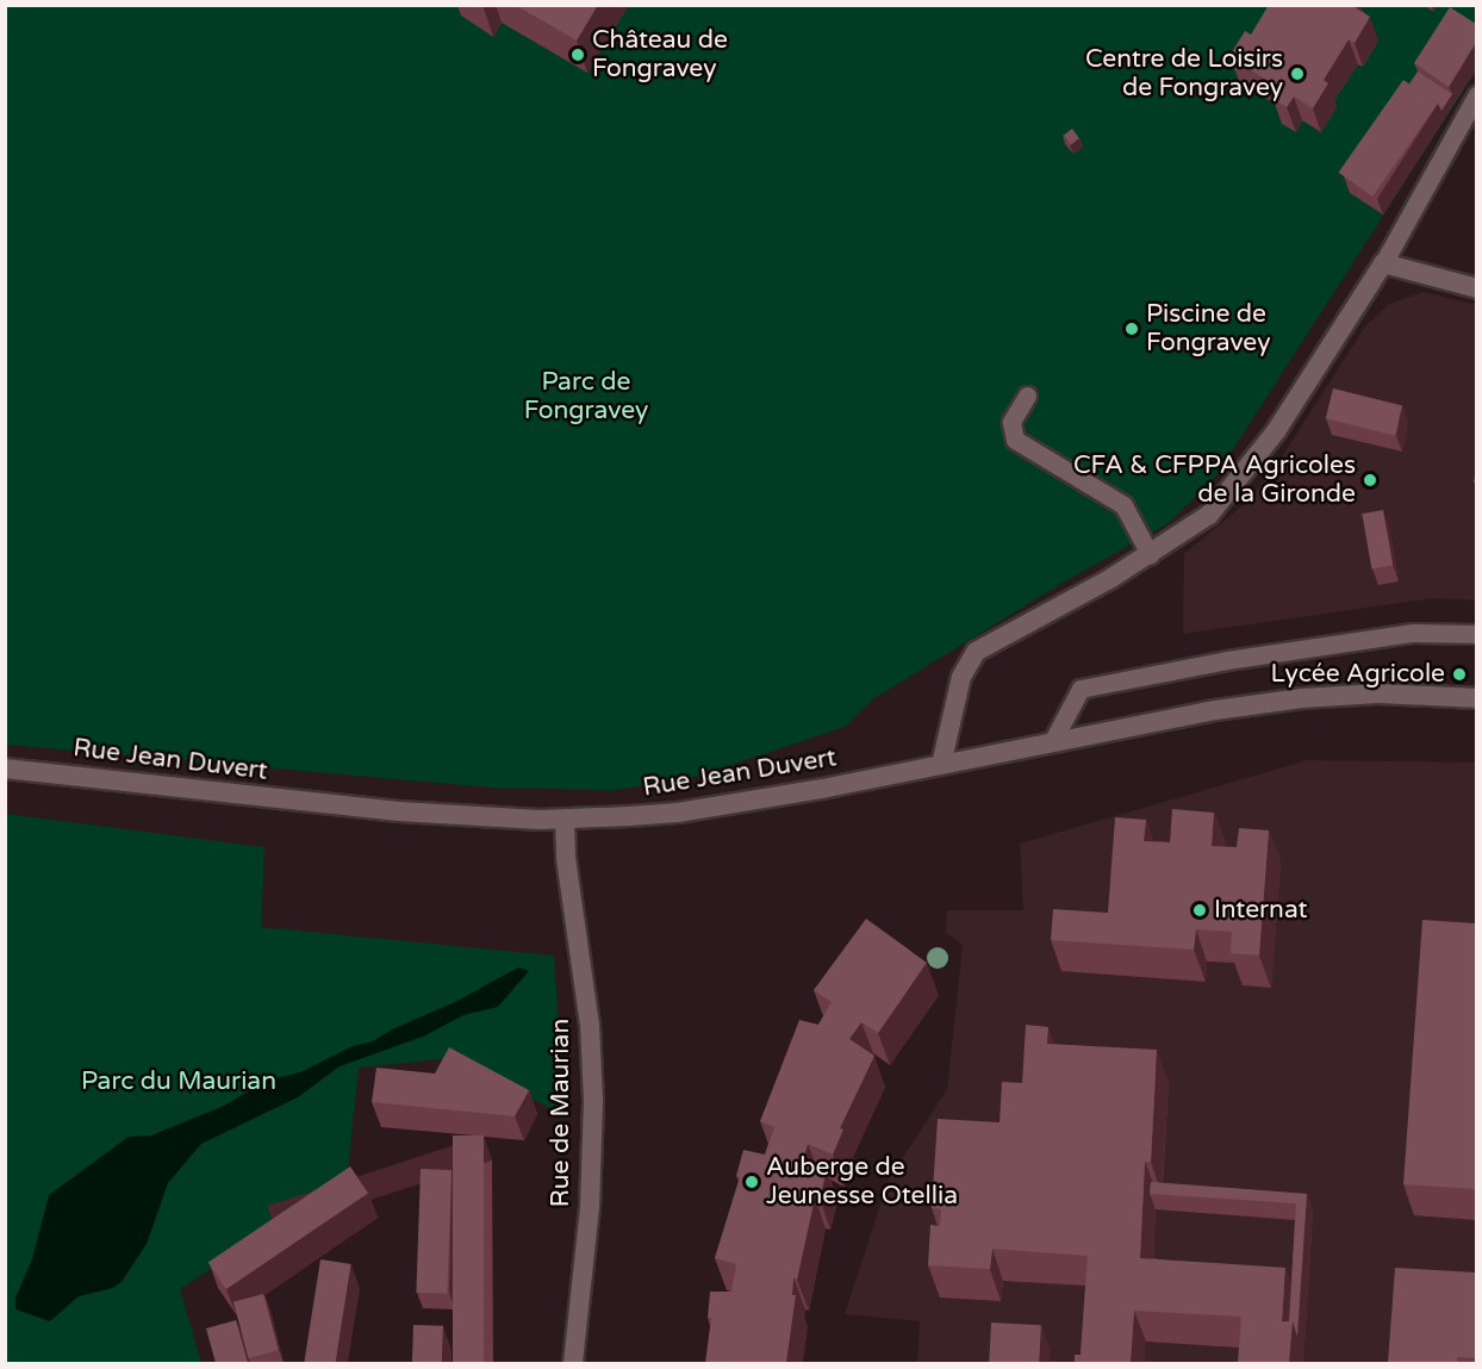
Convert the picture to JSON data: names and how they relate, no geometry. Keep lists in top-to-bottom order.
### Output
{
  "streets": {
    "street": ["Rue Jean Duvert", "Rue de Maurian"]
  },
  "crossings": [
    ["Rue Jean Duvert", "Rue de Maurian"]
  ],
  "parks": ["Parc de Fongravey", "Parc du Maurian"],
  "places": [
    "Château de Fongravey",
    "Centre de Loisirs de Fongravey",
    "Piscine de Fongravey",
    "CFA & CFPPA Agricoles de la Gironde",
    "Lycée Agricole",
    "Internat",
    "Auberge de Jeunesse Otellia"
  ]
}
